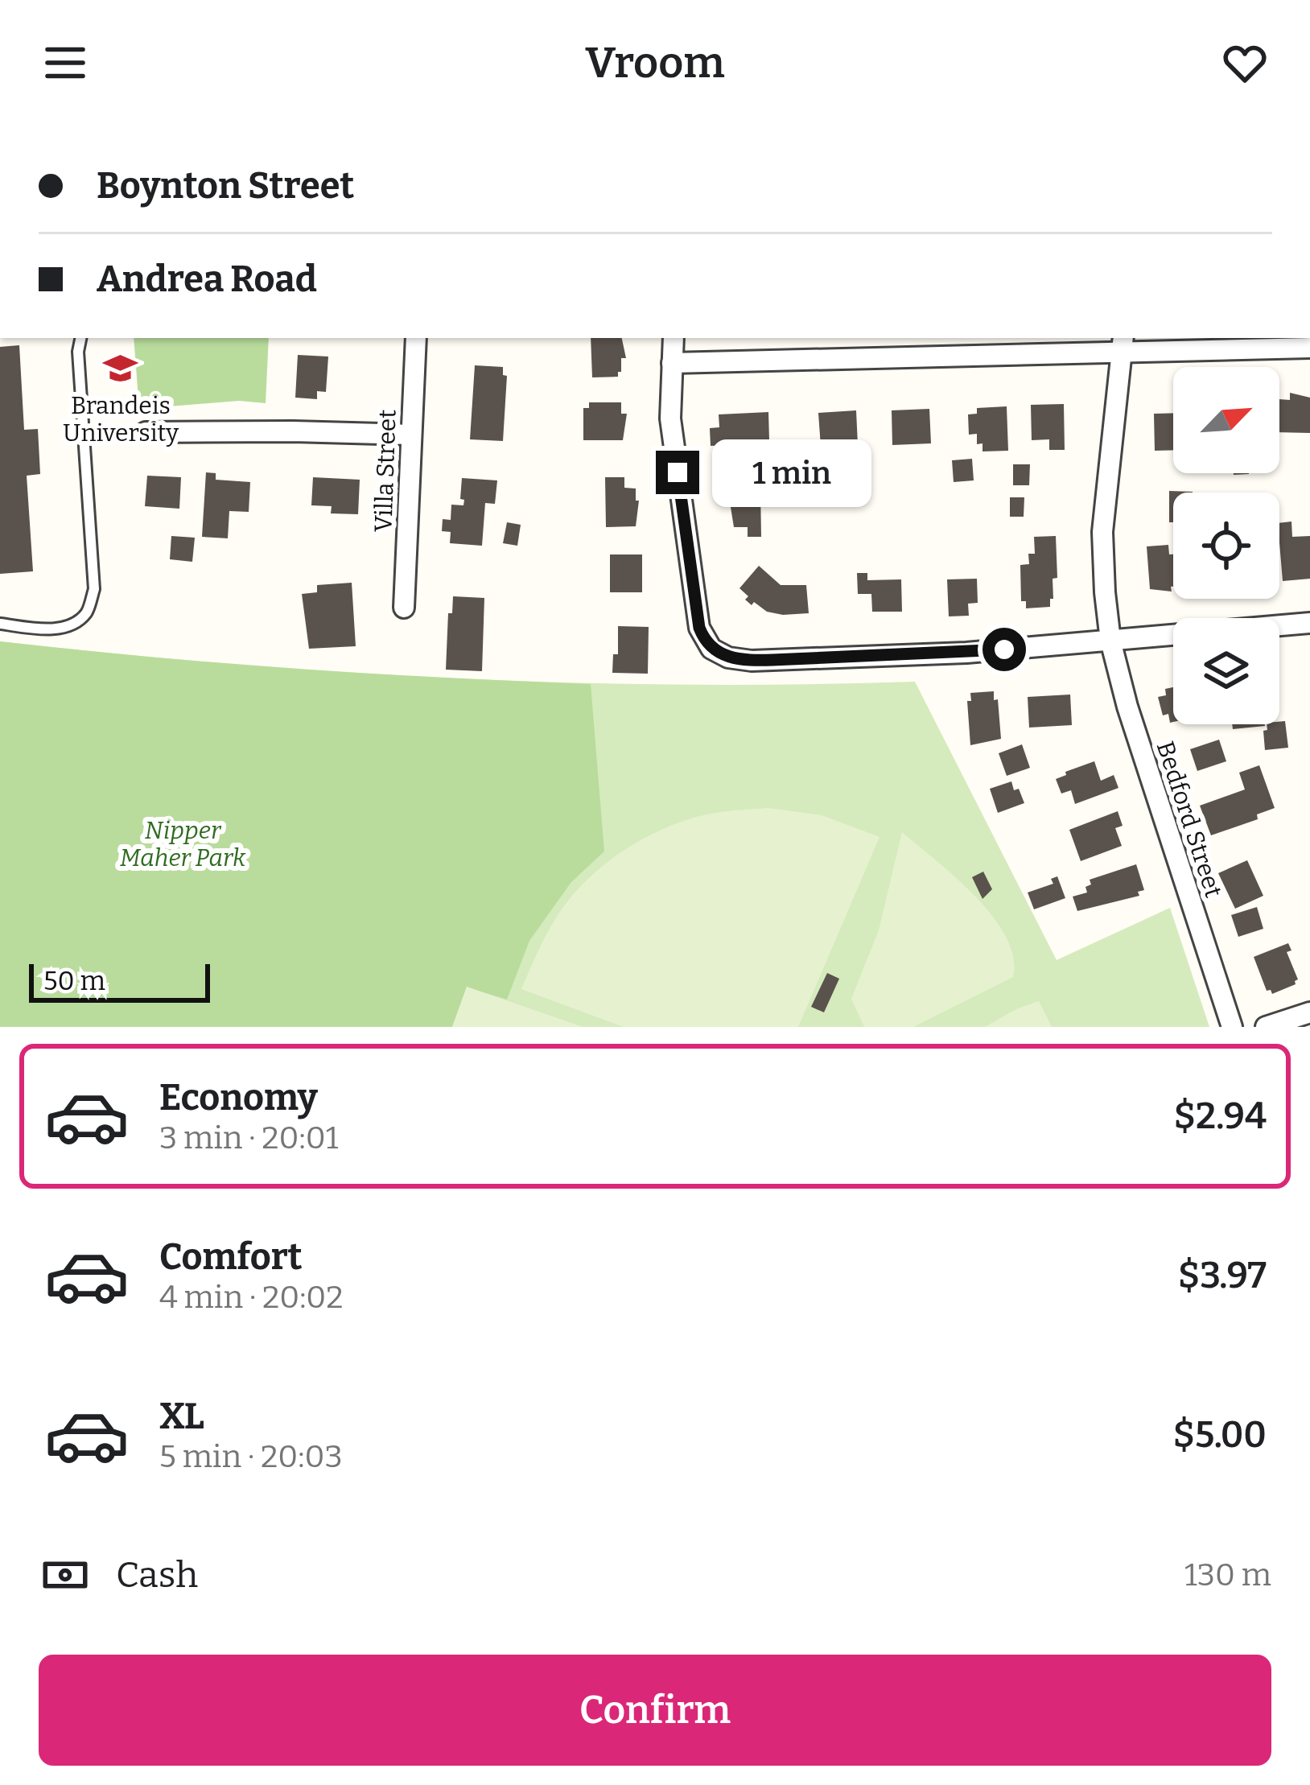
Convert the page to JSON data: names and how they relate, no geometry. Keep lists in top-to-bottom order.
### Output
{
  "streets": {
    "street": ["Villa Street", "Bedford Street"]
  },
  "parks": ["Nipper Maher Park"],
  "places": {
    "school or university": ["Brandeis University"]
  },
  "scale_bar": "50 m",
  "north": "top right",
  "page": {
    "header": "Vroom",
    "banner": ["Boynton Street", "Andrea Road"],
    "bubble": "1 min",
    "scale": "50 m",
    "list": [
      {
        "name": "Economy",
        "note": "3 min · 20:01",
        "value": "$2.94"
      },
      {
        "name": "Comfort",
        "note": "4 min · 20:02",
        "value": "$3.97"
      },
      {
        "name": "XL",
        "note": "5 min · 20:03",
        "value": "$5.00"
      }
    ],
    "pay": ["Cash", "130 m"],
    "buttons": "Confirm"
  }
}
